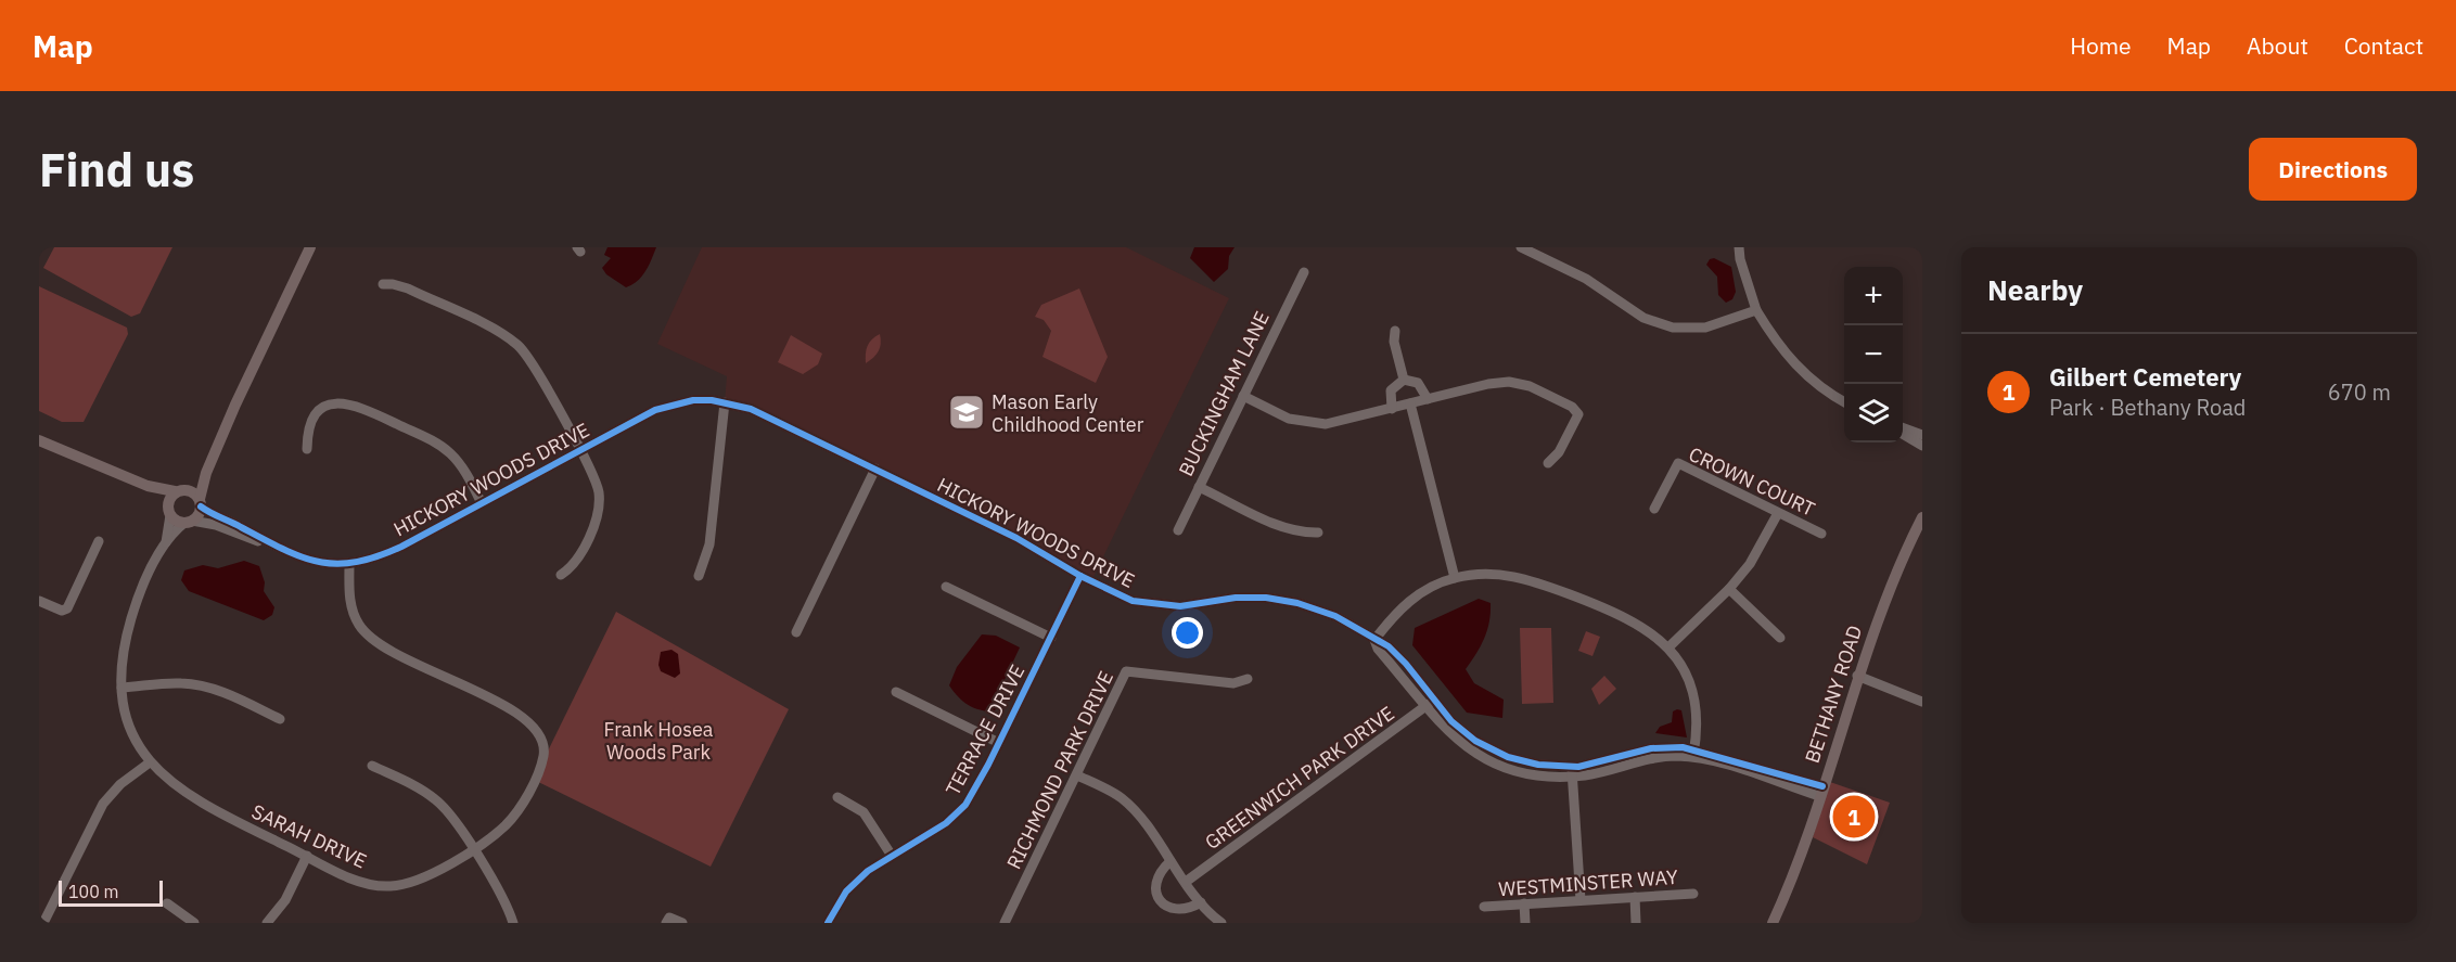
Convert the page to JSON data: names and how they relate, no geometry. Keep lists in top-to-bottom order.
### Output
{
  "streets": {
    "main road": ["BETHANY ROAD"],
    "street": [
      "BUCKINGHAM LANE",
      "HICKORY WOODS DRIVE",
      "CROWN COURT",
      "TERRACE DRIVE",
      "RICHMOND PARK DRIVE",
      "GREENWICH PARK DRIVE",
      "SARAH DRIVE",
      "WESTMINSTER WAY"
    ]
  },
  "crossings": [
    ["HICKORY WOODS DRIVE", "BETHANY ROAD"],
    ["HICKORY WOODS DRIVE", "TERRACE DRIVE"],
    ["HICKORY WOODS DRIVE", "GREENWICH PARK DRIVE"],
    ["HICKORY WOODS DRIVE", "SARAH DRIVE"]
  ],
  "parks": ["Frank Hosea Woods Park"],
  "places": {
    "school or university": ["Mason Early Childhood Center"]
  },
  "scale_bar": "100 m",
  "page": {
    "header": "Map",
    "nav": [
      "Home",
      "Map",
      "About",
      "Contact"
    ],
    "buttons": "Directions",
    "title": "Find us",
    "heading": "Nearby",
    "map_buttons": ["+", "−"],
    "list": [
      {
        "mark": "1",
        "name": "Gilbert Cemetery",
        "note": "Park · Bethany Road",
        "value": "670 m"
      }
    ],
    "pins": "1",
    "scale": "100 m"
  }
}
